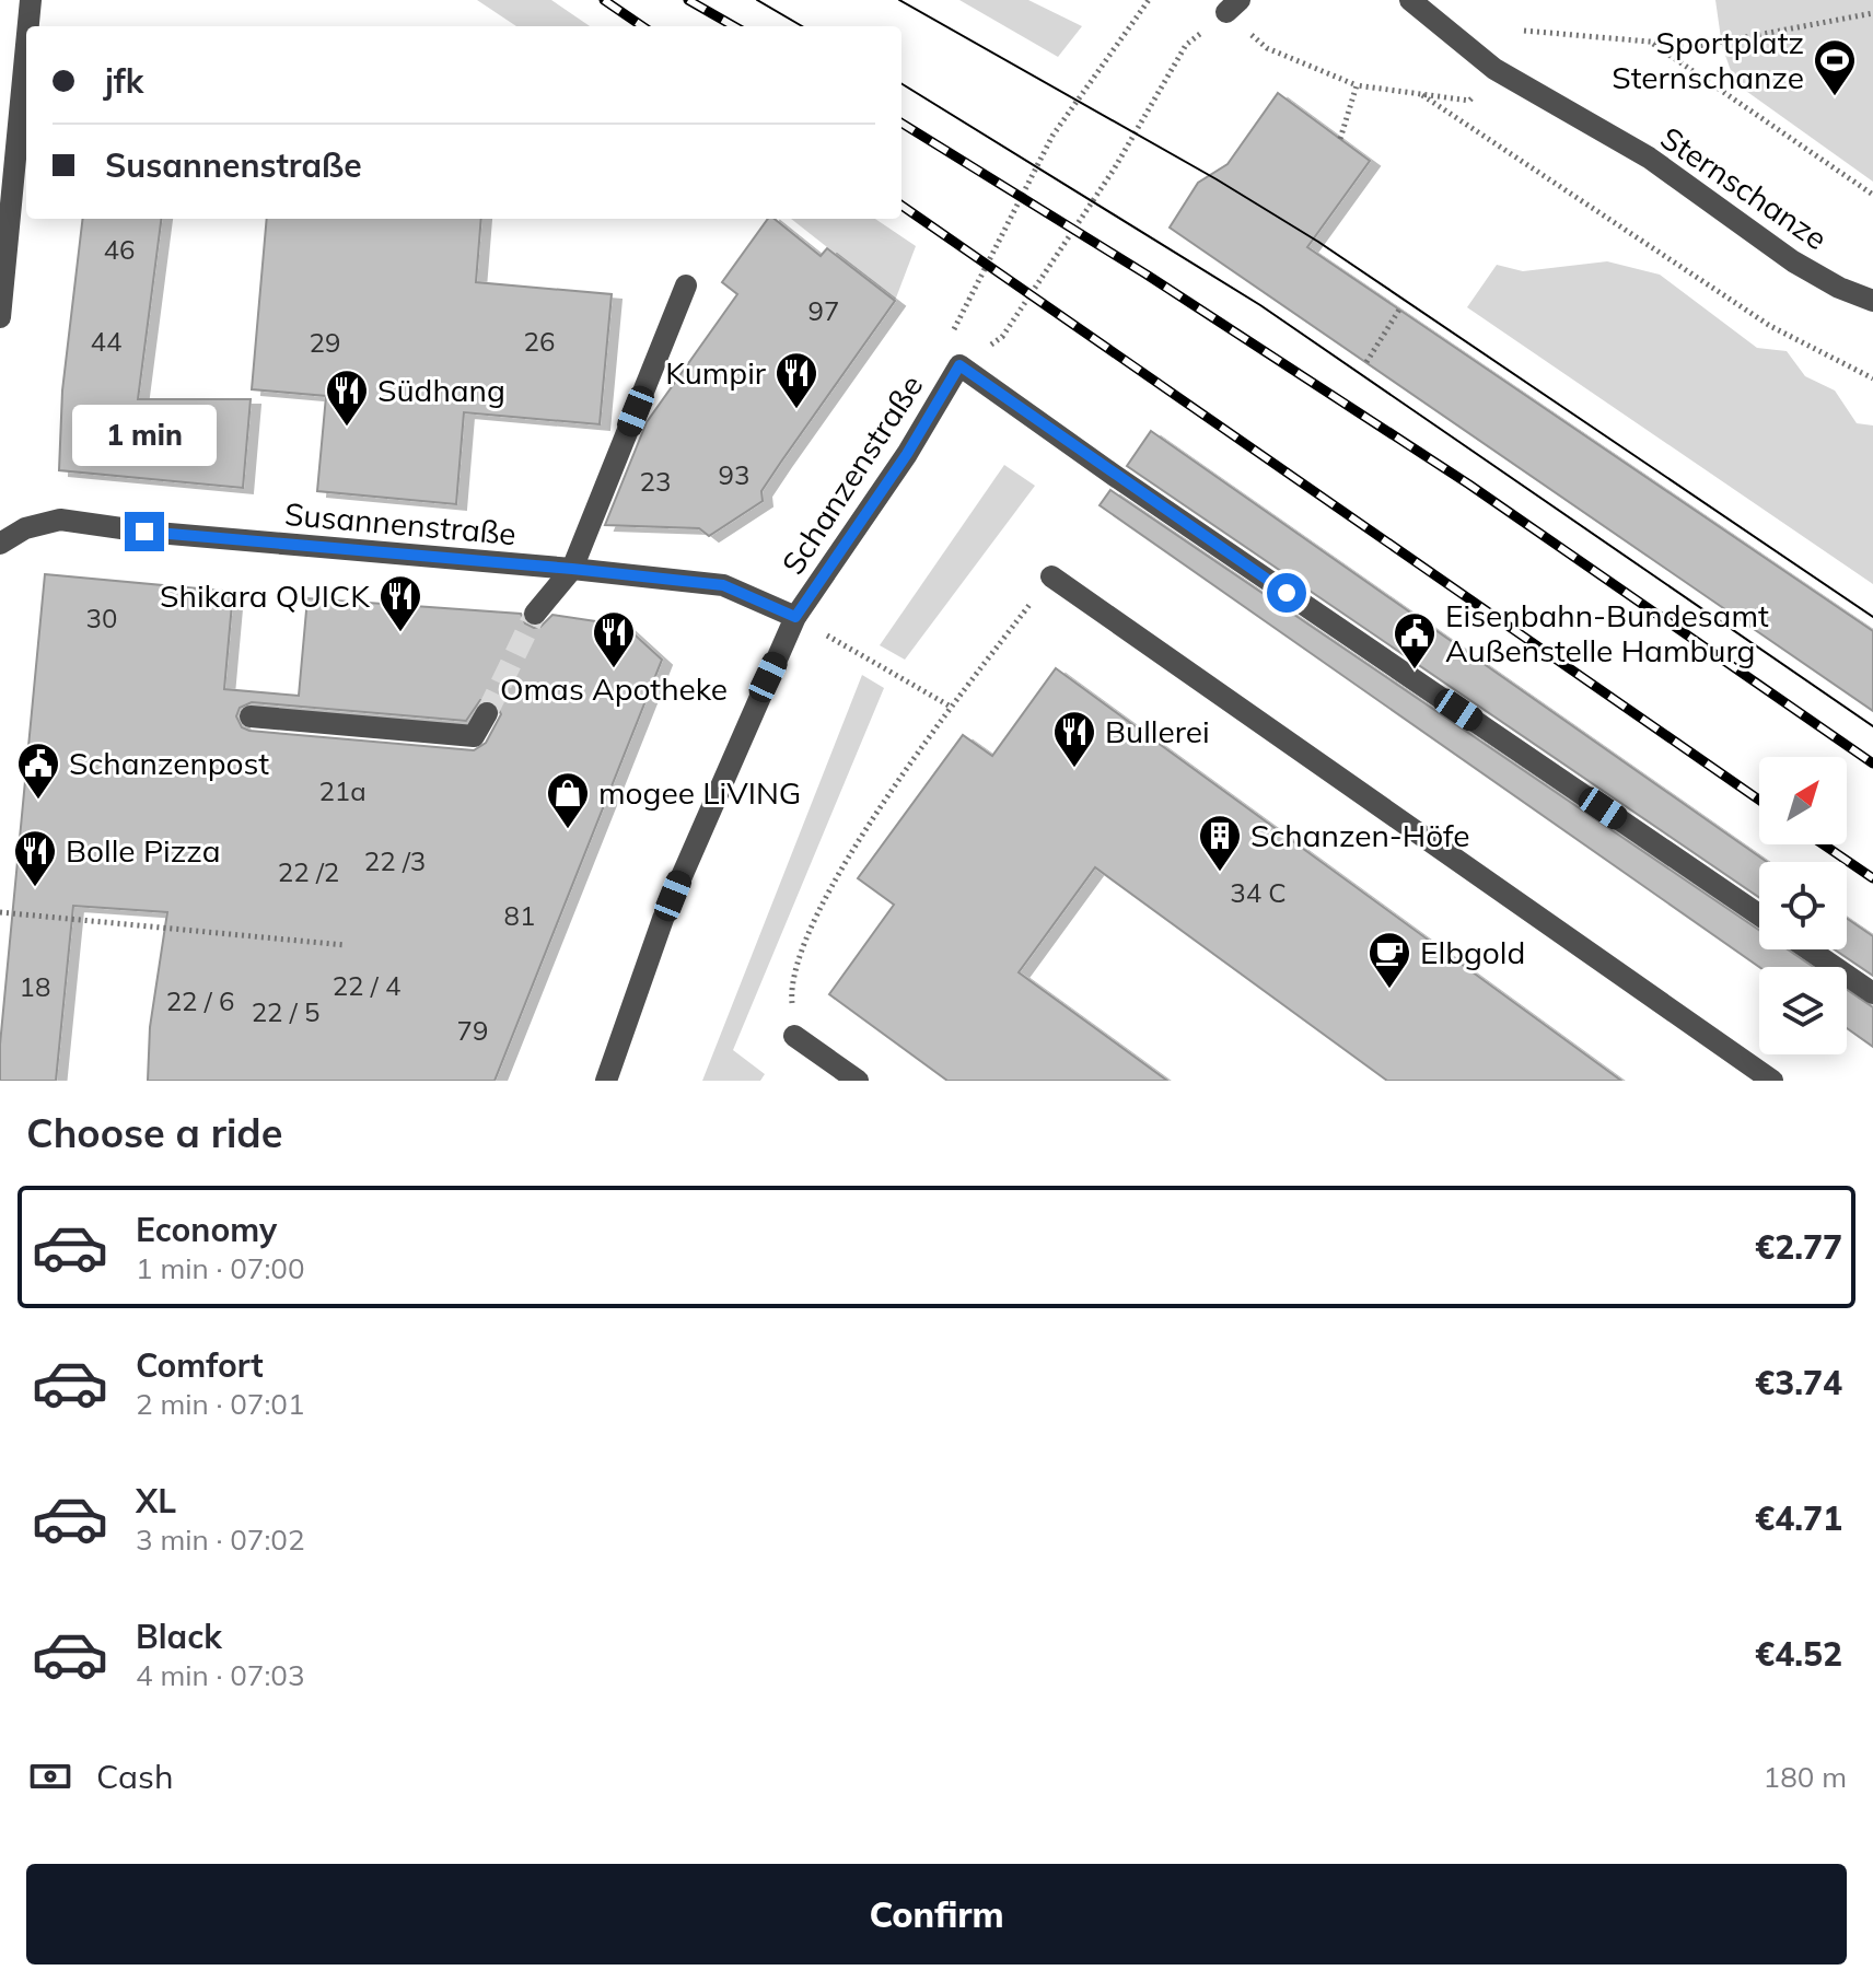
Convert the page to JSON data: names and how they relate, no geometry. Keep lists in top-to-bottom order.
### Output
{
  "streets": {
    "street": ["Sternschanze", "Schanzenstraße", "Susannenstraße"]
  },
  "crossings": [
    ["Schanzenstraße", "Susannenstraße"]
  ],
  "places": {
    "sports": ["Sportplatz Sternschanze"],
    "restaurant": [
      "Kumpir",
      "Südhang",
      "Shikara QUICK",
      "Omas Apotheke",
      "Bullerei",
      "Bolle Pizza"
    ],
    "public building": ["Eisenbahn-Bundesamt Außenstelle Hamburg", "Schanzenpost"],
    "shop": ["mogee LiVING"],
    "building": ["Schanzen-Höfe"],
    "cafe": ["Elbgold"]
  },
  "house_numbers": [
    "46",
    "97",
    "44",
    "26",
    "29",
    "93",
    "23",
    "30",
    "21a",
    "22 /3",
    "22 /2",
    "34 C",
    "81",
    "22 / 4",
    "18",
    "22 / 6",
    "22 / 5",
    "79"
  ],
  "north": "top right",
  "page": {
    "banner": ["jfk", "Susannenstraße"],
    "bubble": "1 min",
    "heading": "Choose a ride",
    "list": [
      {
        "name": "Economy",
        "note": "1 min · 07:00",
        "value": "€2.77"
      },
      {
        "name": "Comfort",
        "note": "2 min · 07:01",
        "value": "€3.74"
      },
      {
        "name": "XL",
        "note": "3 min · 07:02",
        "value": "€4.71"
      },
      {
        "name": "Black",
        "note": "4 min · 07:03",
        "value": "€4.52"
      }
    ],
    "pay": ["Cash", "180 m"],
    "buttons": "Confirm"
  }
}
